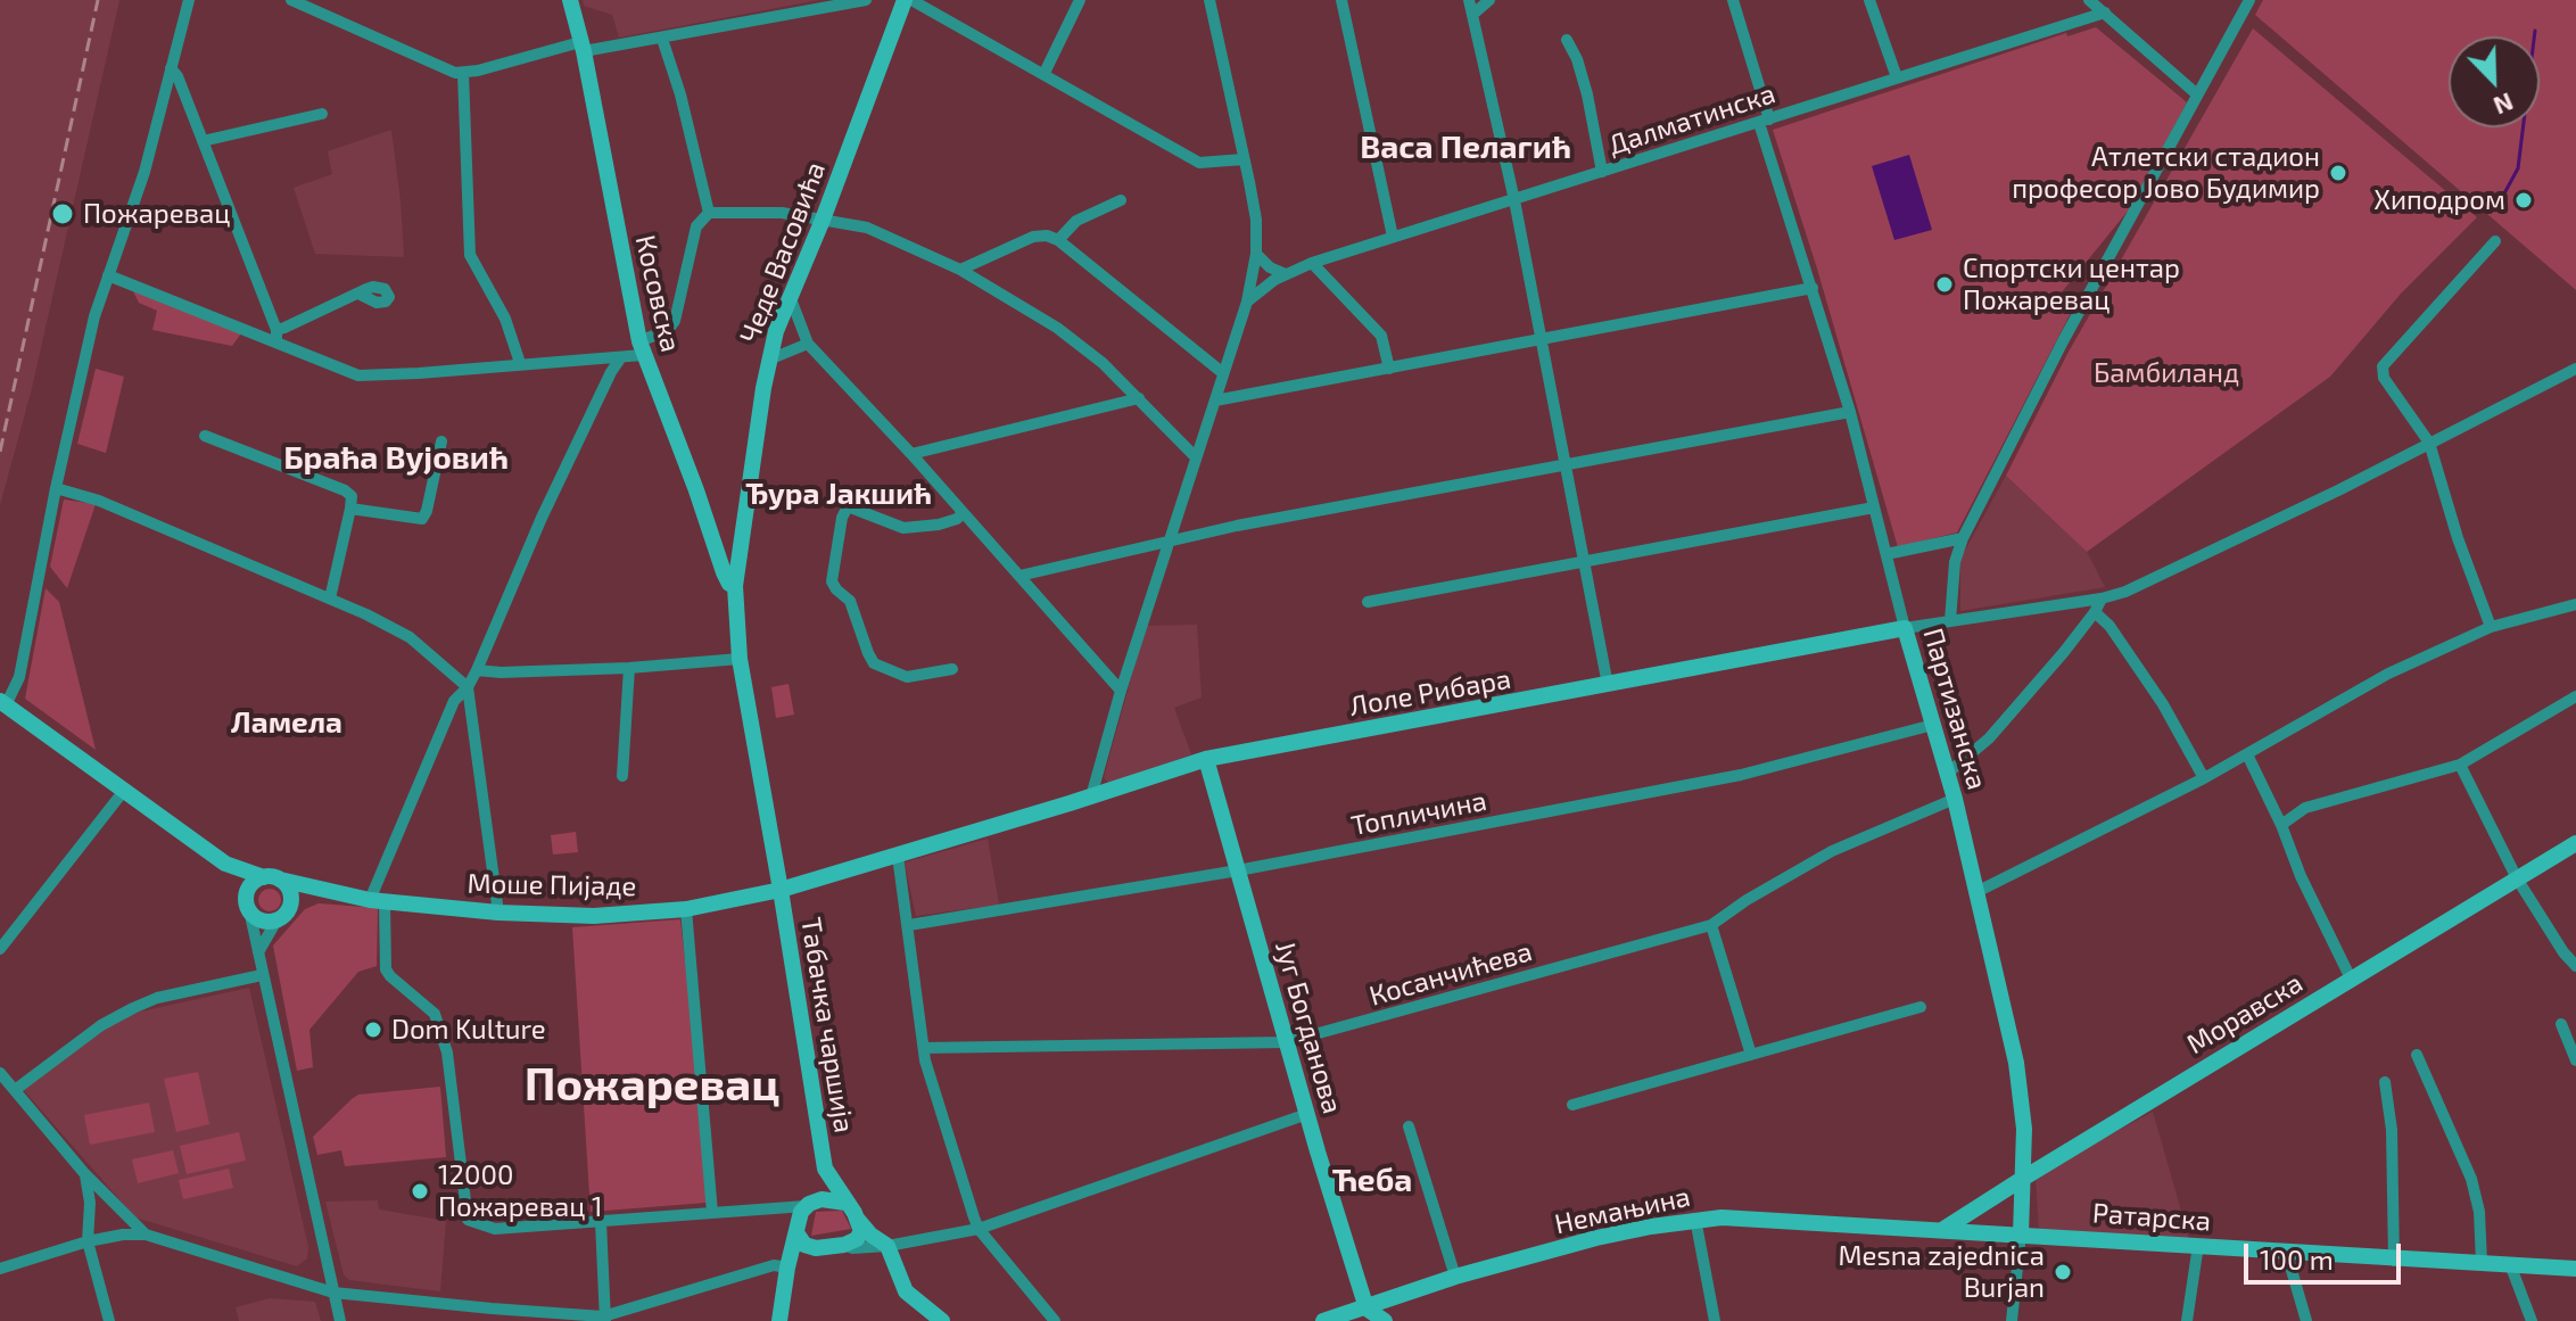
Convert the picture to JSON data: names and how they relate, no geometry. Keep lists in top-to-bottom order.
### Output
{
  "streets": {
    "street": [
      "Далматинска",
      "Чеде Васовића",
      "Косовска",
      "Лоле Рибара",
      "Партизанска",
      "Топличина",
      "Моше Пијаде",
      "Косанчићева",
      "Моравска",
      "Табачка чаршија",
      "Југ Богданова",
      "Немањина",
      "Ратарска"
    ]
  },
  "crossings": [
    ["Далматинска", "Партизанска"],
    ["Чеде Васовића", "Косовска"],
    ["Чеде Васовића", "Табачка чаршија"],
    ["Косовска", "Табачка чаршија"],
    ["Лоле Рибара", "Партизанска"],
    ["Лоле Рибара", "Моше Пијаде"],
    ["Лоле Рибара", "Табачка чаршија"],
    ["Лоле Рибара", "Југ Богданова"],
    ["Партизанска", "Топличина"],
    ["Партизанска", "Косанчићева"],
    ["Партизанска", "Моравска"],
    ["Партизанска", "Ратарска"],
    ["Топличина", "Југ Богданова"],
    ["Моше Пијаде", "Табачка чаршија"],
    ["Косанчићева", "Југ Богданова"],
    ["Моравска", "Немањина"],
    ["Моравска", "Ратарска"],
    ["Југ Богданова", "Немањина"],
    ["Немањина", "Ратарска"]
  ],
  "districts": [
    "Васа Пелагић",
    "Браћа Вујовић",
    "Ђура Јакшић",
    "Ламела",
    "Пожаревац",
    "Ћеба"
  ],
  "parks": ["Бамбиланд"],
  "places": [
    "Атлетски стадион професор Јово Будимир",
    "Хиподром",
    "Пожаревац",
    "Спортски центар Пожаревац",
    "Dom Kulture",
    "12000 Пожаревац 1",
    "Mesna zajednica Burjan"
  ],
  "scale_bar": "100 m",
  "north": "bottom right"
}
